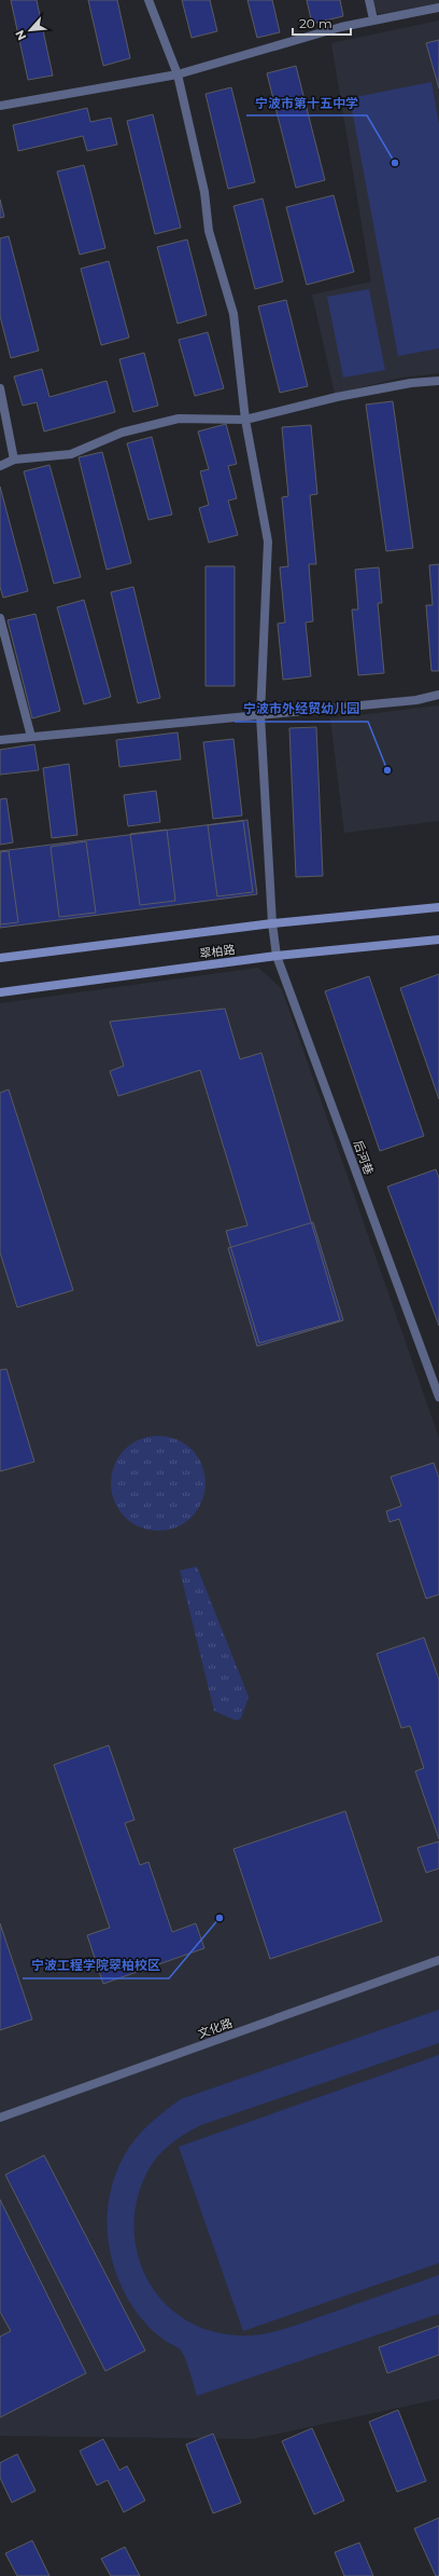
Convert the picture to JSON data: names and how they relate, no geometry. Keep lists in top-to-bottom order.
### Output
{
  "streets": {
    "main road": ["翠柏路"],
    "street": ["后河巷", "文化路"]
  },
  "crossings": [
    ["翠柏路", "后河巷"]
  ],
  "places": ["宁波市第十五中学", "宁波市外经贸幼儿园", "宁波工程学院翠柏校区"],
  "scale_bar": "20 m",
  "north": "bottom left"
}
